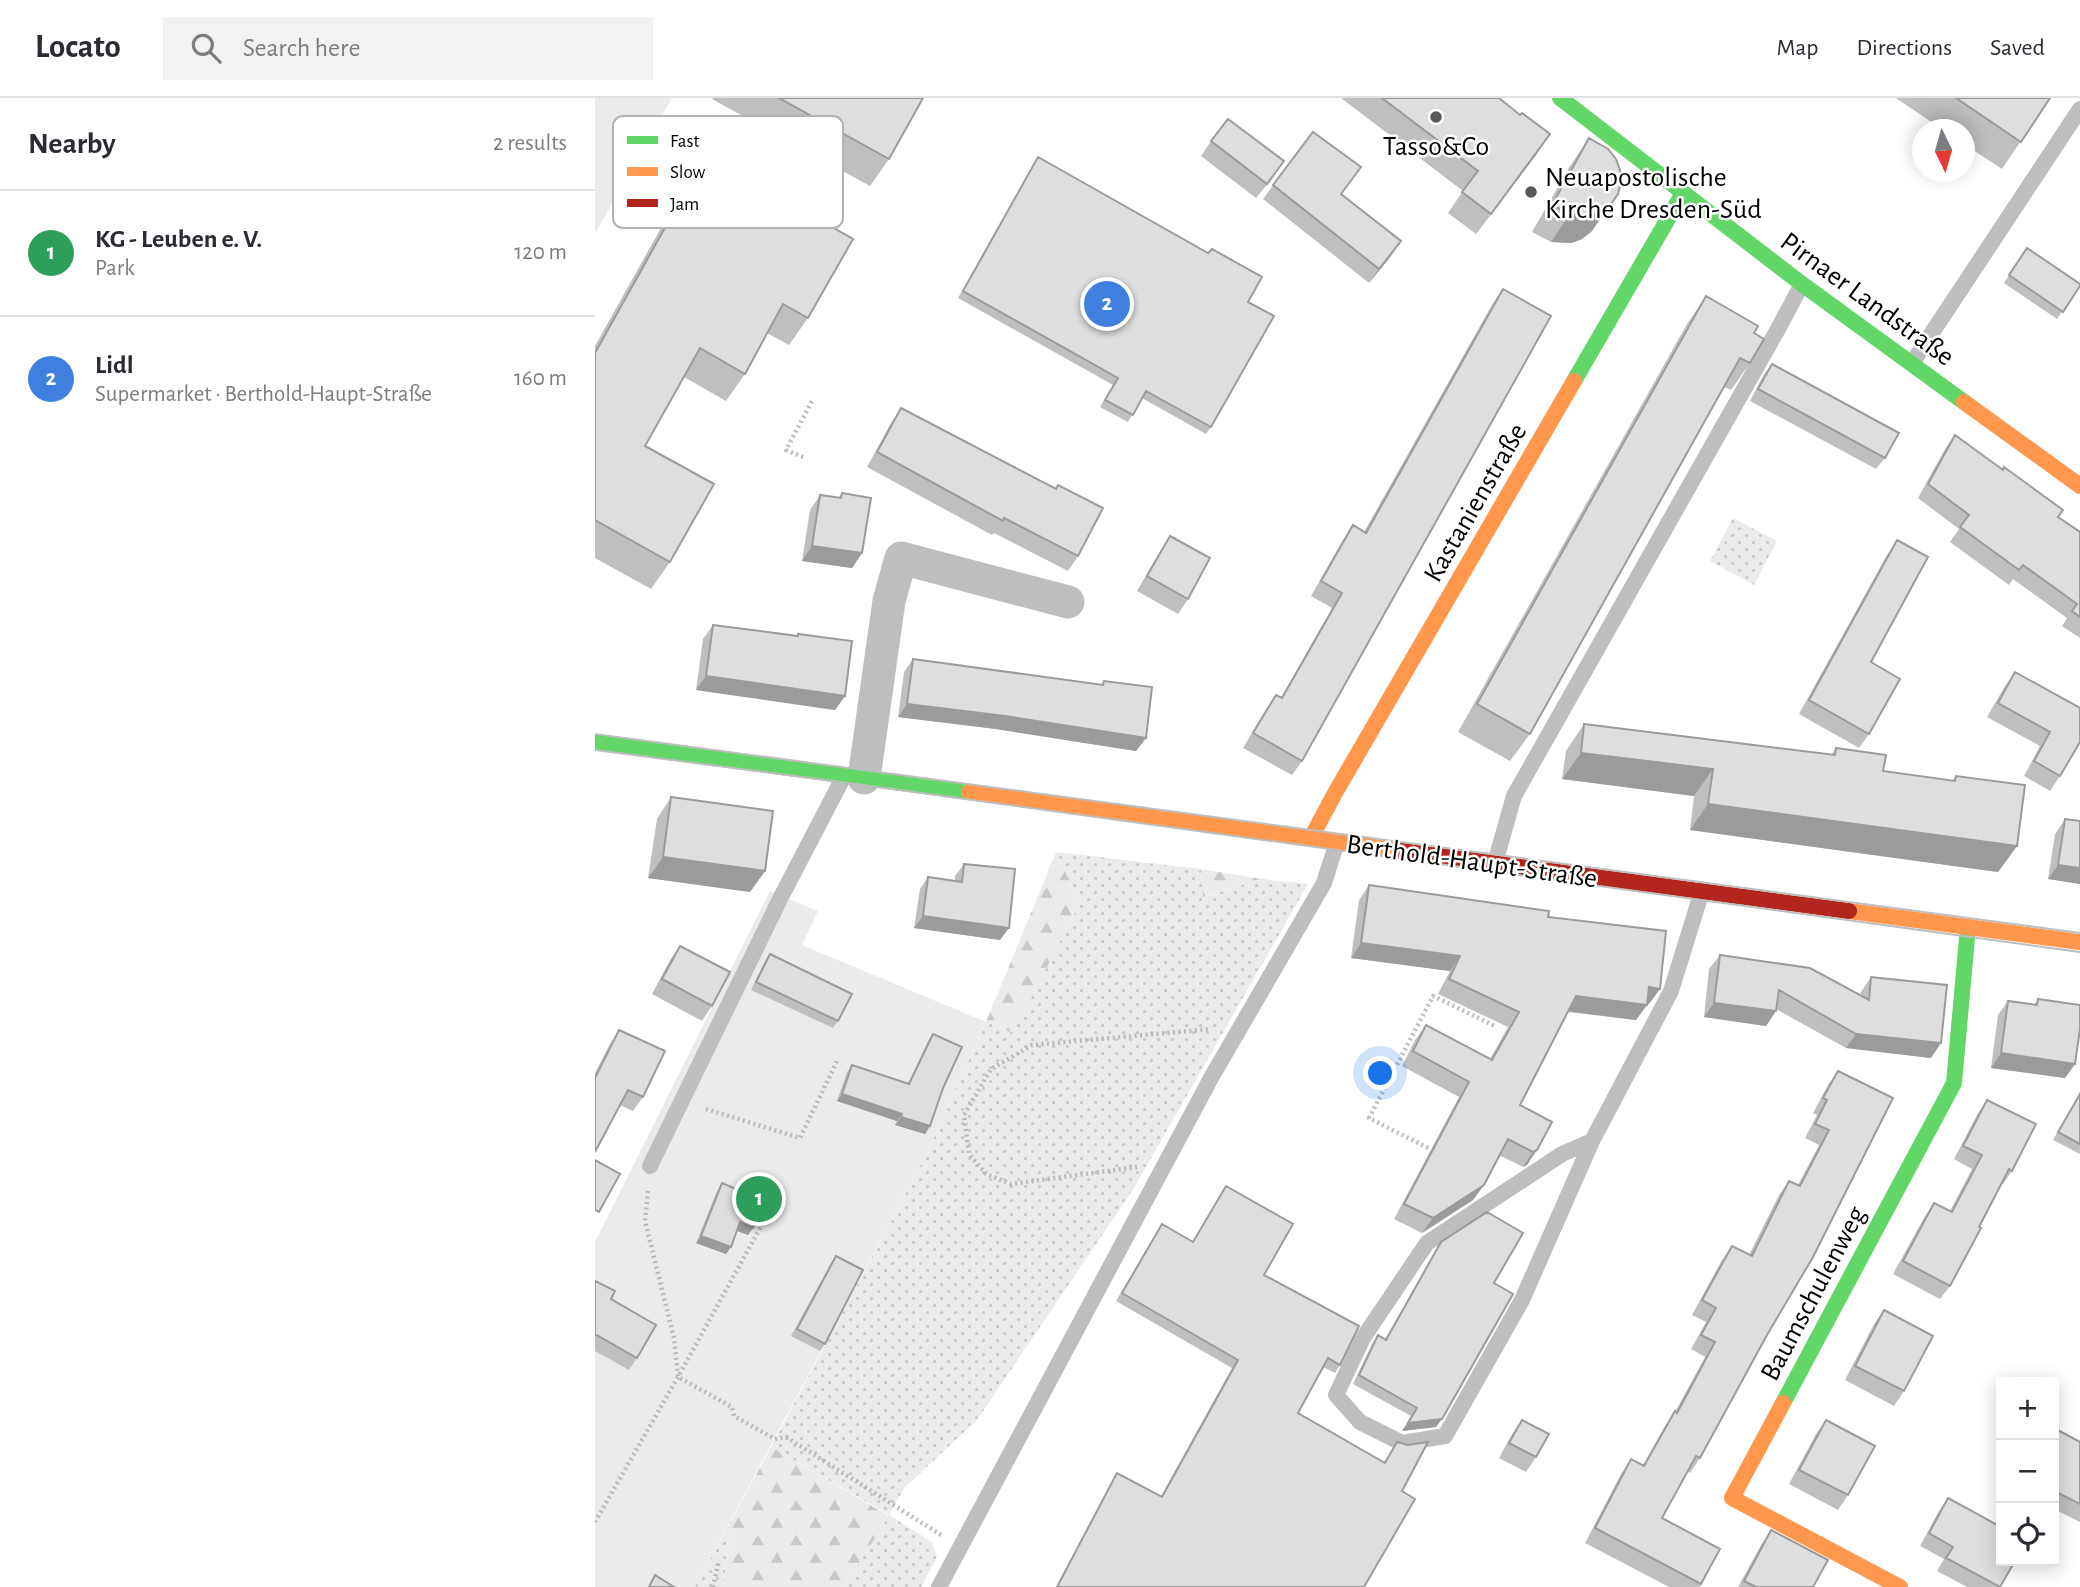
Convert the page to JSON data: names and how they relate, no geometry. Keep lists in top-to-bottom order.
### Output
{
  "streets": {
    "street": [
      "Pirnaer Landstraße",
      "Kastanienstraße",
      "Berthold-Haupt-Straße",
      "Baumschulenweg"
    ]
  },
  "crossings": [
    ["Pirnaer Landstraße", "Kastanienstraße"],
    ["Kastanienstraße", "Berthold-Haupt-Straße"],
    ["Berthold-Haupt-Straße", "Baumschulenweg"]
  ],
  "places": ["Tasso&Co", "Neuapostolische Kirche Dresden-Süd"],
  "legend": ["Fast", "Slow", "Jam"],
  "north": "bottom",
  "page": {
    "header": "Locato",
    "search": "Search here",
    "nav": ["Map", "Directions", "Saved"],
    "heading": ["Nearby", "2 results"],
    "list": [
      {
        "mark": "1",
        "name": "KG - Leuben e. V.",
        "note": "Park",
        "value": "120 m"
      },
      {
        "mark": "2",
        "name": "Lidl",
        "note": "Supermarket · Berthold-Haupt-Straße",
        "value": "160 m"
      }
    ],
    "pins": ["2", "1"],
    "map_buttons": ["+", "−"]
  }
}
